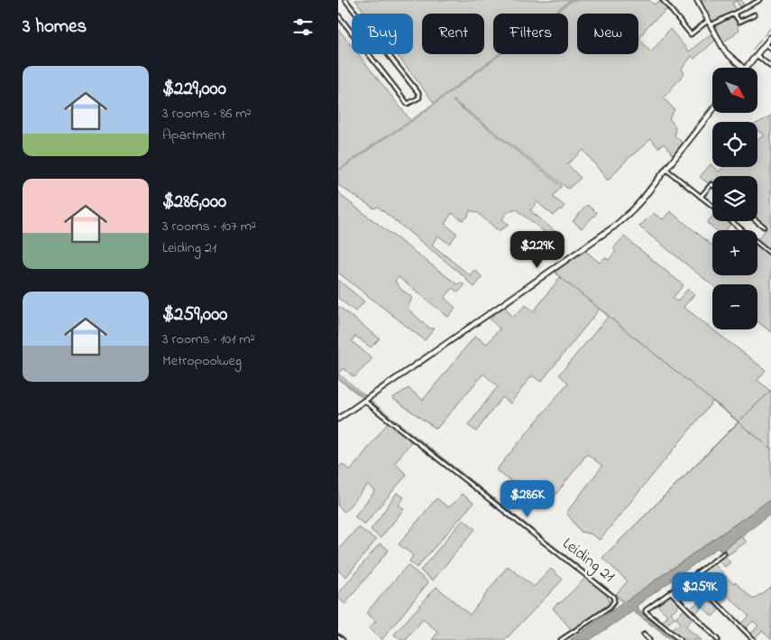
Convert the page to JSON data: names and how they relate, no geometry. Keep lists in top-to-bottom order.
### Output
{
  "streets": {
    "street": ["Leiding 21"]
  },
  "north": "bottom right",
  "page": {
    "heading": "3 homes",
    "chip": [
      "Buy",
      "Rent",
      "Filters",
      "New"
    ],
    "list": [
      {
        "name": "$229,000",
        "note": "3 rooms · 86 m² · Apartment"
      },
      {
        "name": "$286,000",
        "note": "3 rooms · 107 m² · Leiding 21"
      },
      {
        "name": "$259,000",
        "note": "3 rooms · 101 m² · Metropoolweg"
      }
    ],
    "map_buttons": ["+", "−"],
    "price": ["$229K", "$286K", "$259K"]
  }
}
